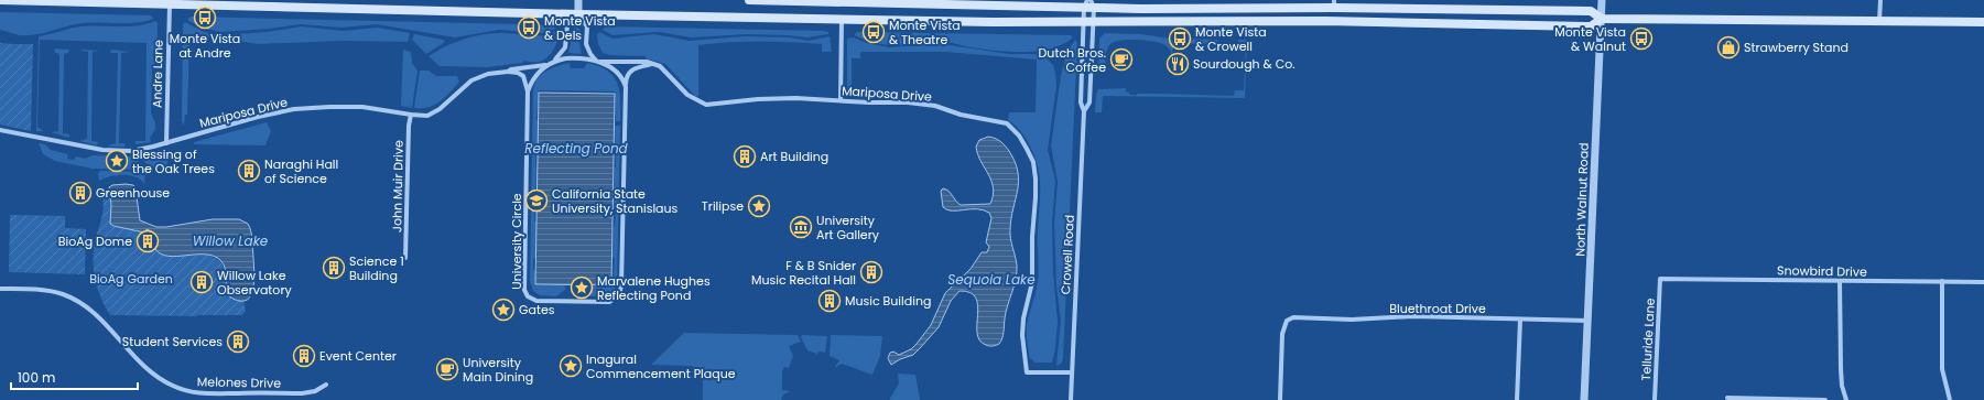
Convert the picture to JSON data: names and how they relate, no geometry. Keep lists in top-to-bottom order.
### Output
{
  "streets": {
    "street": [
      "Andre Lane",
      "Mariposa Drive",
      "John Muir Drive",
      "North Walnut Road",
      "University Circle",
      "Crowell Road",
      "Snowbird Drive",
      "Bluethroat Drive",
      "Telluride Lane",
      "Melones Drive"
    ]
  },
  "crossings": [
    ["Andre Lane", "Mariposa Drive"],
    ["Mariposa Drive", "John Muir Drive"],
    ["Mariposa Drive", "University Circle"],
    ["Mariposa Drive", "Crowell Road"],
    ["North Walnut Road", "Bluethroat Drive"],
    ["Snowbird Drive", "Telluride Lane"]
  ],
  "water": ["Reflecting Pond", "Willow Lake", "Sequoia Lake"],
  "parks": ["BioAg Garden"],
  "places": {
    "bus stop": [
      "Monte Vista at Andre",
      "Monte Vista & Dels",
      "Monte Vista & Theatre",
      "Monte Vista & Crowell",
      "Monte Vista & Walnut"
    ],
    "shop": ["Strawberry Stand"],
    "cafe": ["Dutch Bros. Coffee", "University Main Dining"],
    "restaurant": ["Sourdough & Co."],
    "building": [
      "Art Building",
      "Naraghi Hall of Science",
      "Greenhouse",
      "BioAg Dome",
      "Science 1 Building",
      "F & B Snider Music Recital Hall",
      "Willow Lake Observatory",
      "Music Building",
      "Student Services",
      "Event Center"
    ],
    "place": [
      "Blessing of the Oak Trees",
      "Trilipse",
      "Marvalene Hughes Reflecting Pond",
      "Gates",
      "Inagural Commencement Plaque"
    ],
    "school or university": ["California State University, Stanislaus"],
    "museum": ["University Art Gallery"]
  },
  "scale_bar": "100 m"
}
